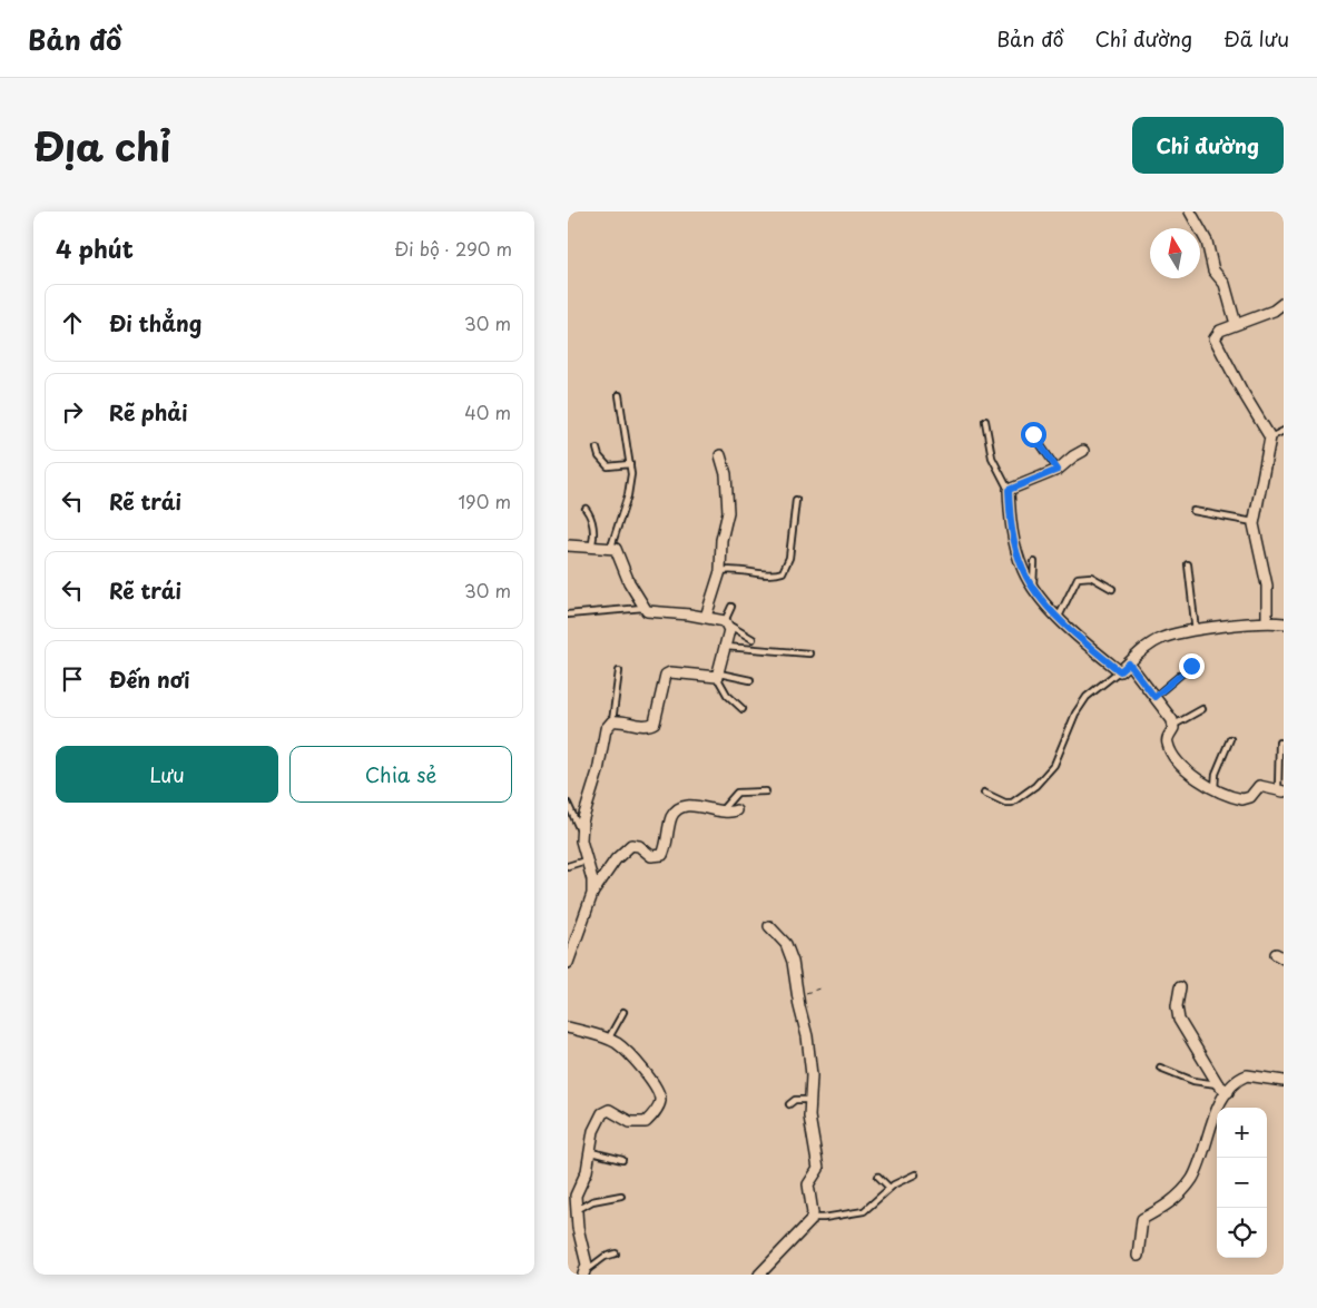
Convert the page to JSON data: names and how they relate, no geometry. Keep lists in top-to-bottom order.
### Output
{
  "north": "top",
  "page": {
    "header": "Bản đồ",
    "nav": ["Bản đồ", "Chỉ đường", "Đã lưu"],
    "title": "Địa chỉ",
    "buttons": [
      "Chỉ đường",
      ["Lưu", "Chia sẻ"]
    ],
    "heading": ["4 phút", "Đi bộ · 290 m"],
    "list": [
      ["Đi thẳng", "30 m"],
      ["Rẽ phải", "40 m"],
      ["Rẽ trái", "190 m"],
      ["Rẽ trái", "30 m"],
      "Đến nơi"
    ],
    "map_buttons": ["+", "−"]
  }
}
